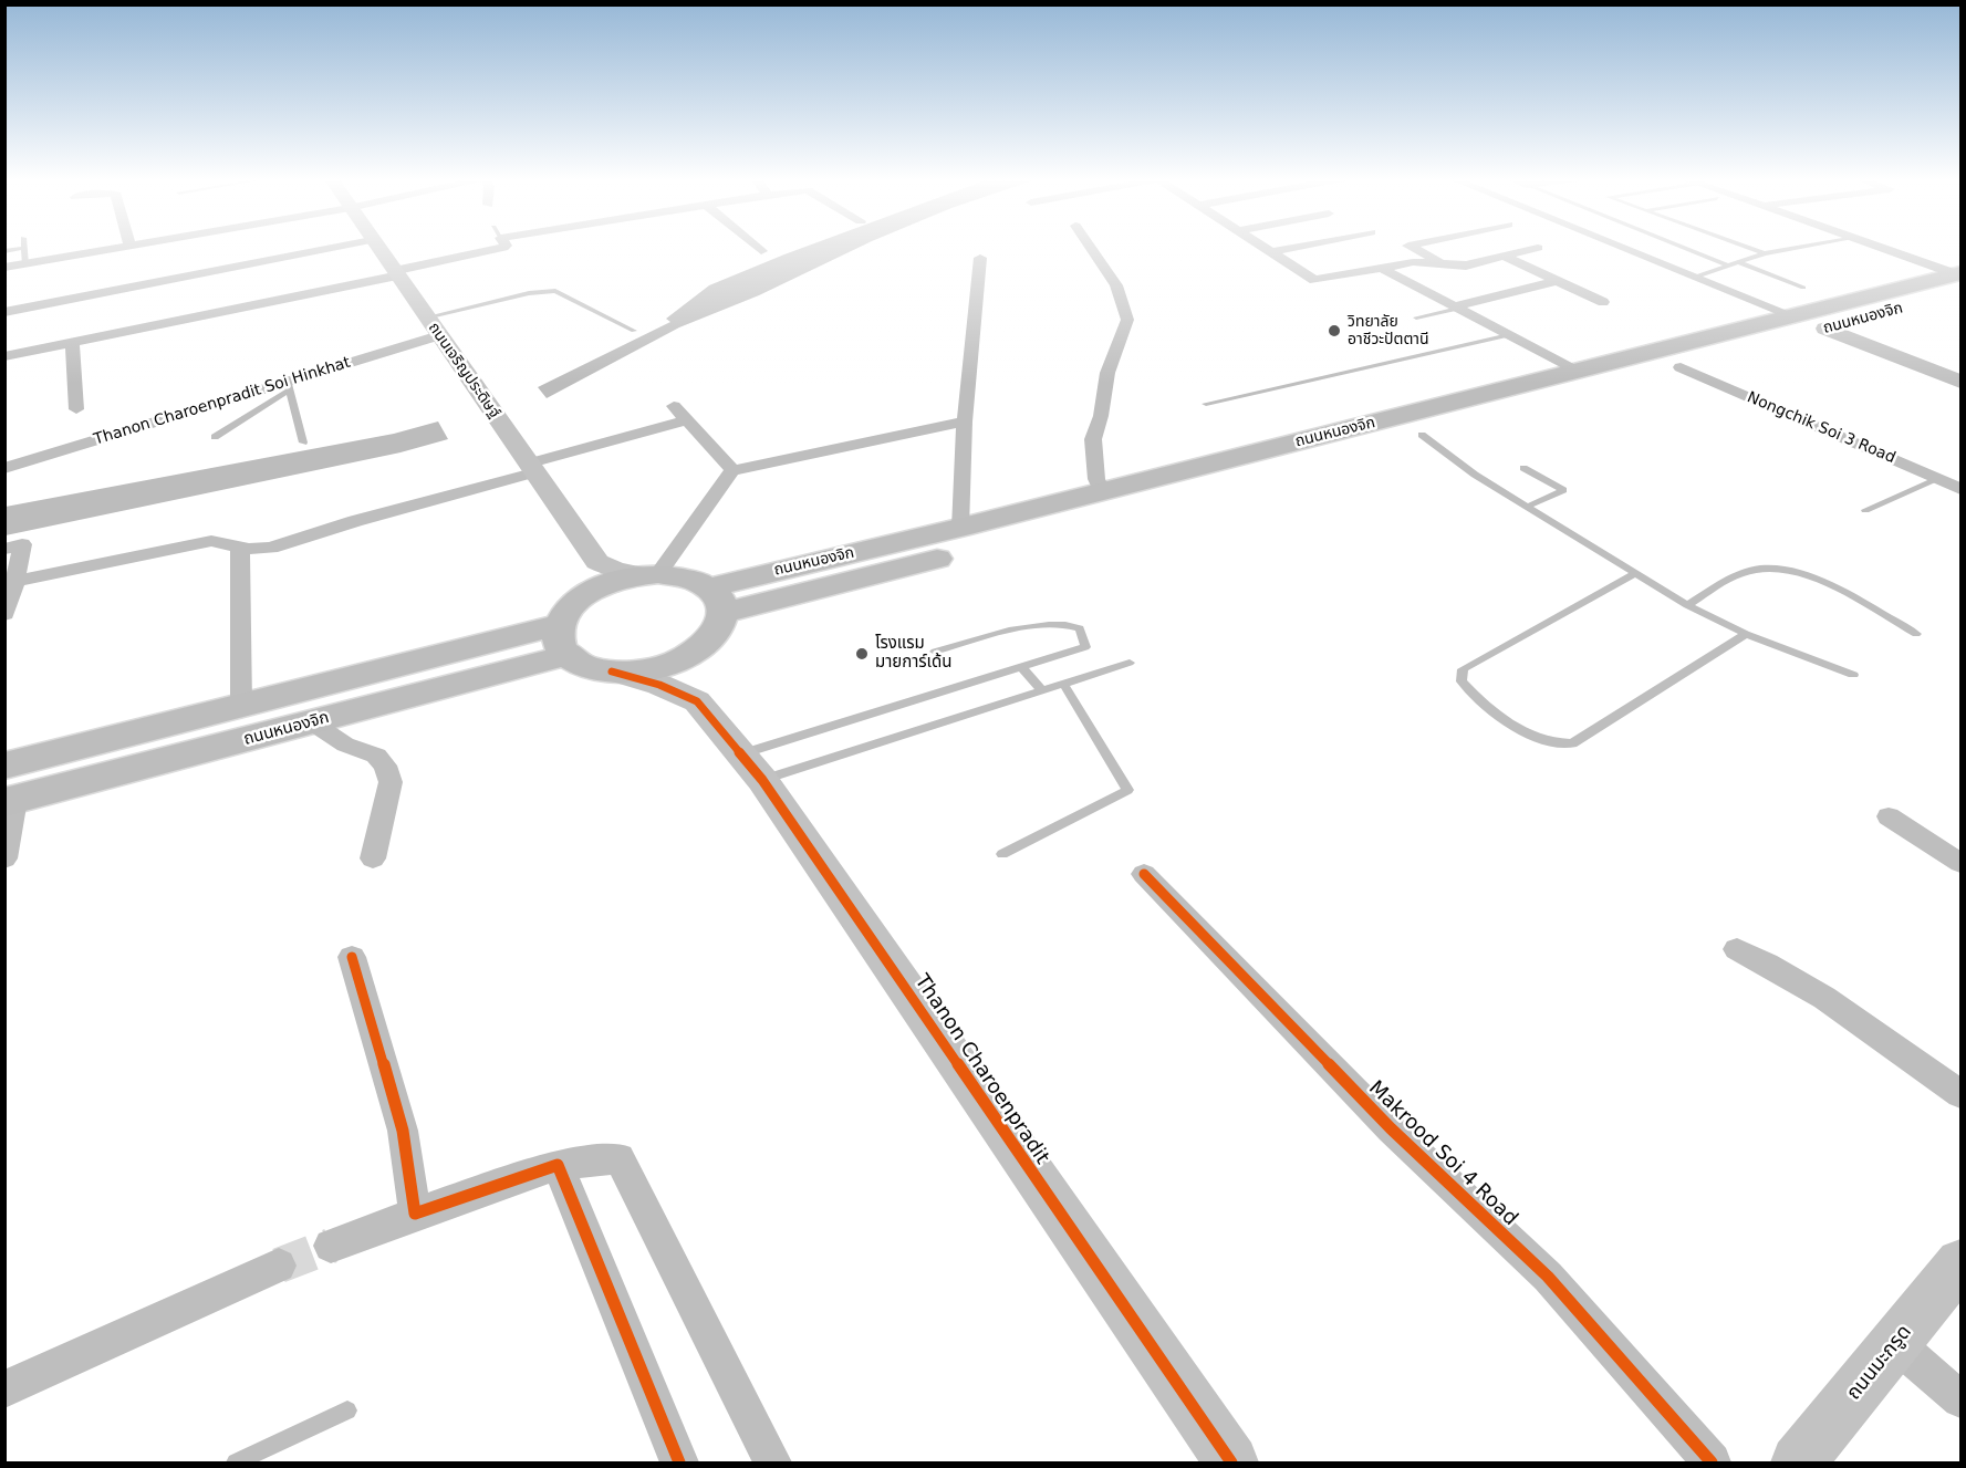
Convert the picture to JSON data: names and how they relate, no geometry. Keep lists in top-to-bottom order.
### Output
{
  "streets": {
    "main road": [
      "ถนนหนองจิก",
      "ถนนเจริญประดิษฐ์",
      "Thanon Charoenpradit",
      "ถนนมะกรูด"
    ],
    "street": ["Thanon Charoenpradit Soi Hinkhat", "Nongchik Soi 3 Road", "Makrood Soi 4 Road"]
  },
  "crossings": [
    ["ถนนหนองจิก", "Nongchik Soi 3 Road"],
    ["ถนนเจริญประดิษฐ์", "Thanon Charoenpradit Soi Hinkhat"]
  ],
  "places": ["วิทยาลัย อาชีวะปัตตานี", "โรงแรม มายการ์เด้น"]
}
